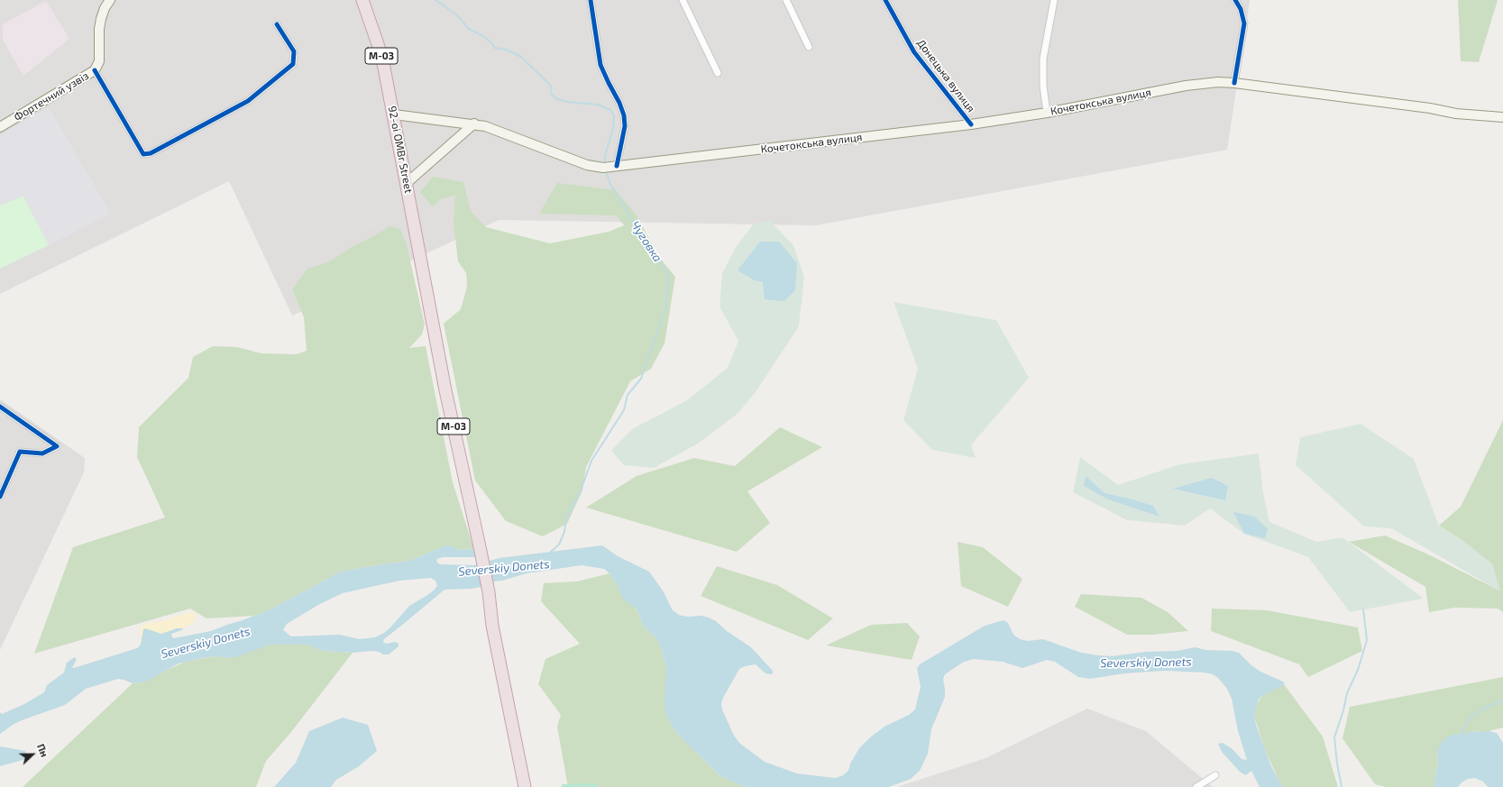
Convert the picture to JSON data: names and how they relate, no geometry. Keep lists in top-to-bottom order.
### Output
{
  "streets": {
    "highway": ["М-03", "92-oi OMBr Street"],
    "main road": ["Фортечний узвіз", "Кочетокська вулиця"],
    "street": ["Донецька вулиця"]
  },
  "crossings": [
    ["Донецька вулиця", "Кочетокська вулиця"],
    ["Кочетокська вулиця", "92-oi OMBr Street"]
  ],
  "water": ["Чуговка", "Severskiy Donets"],
  "north": "right"
}
